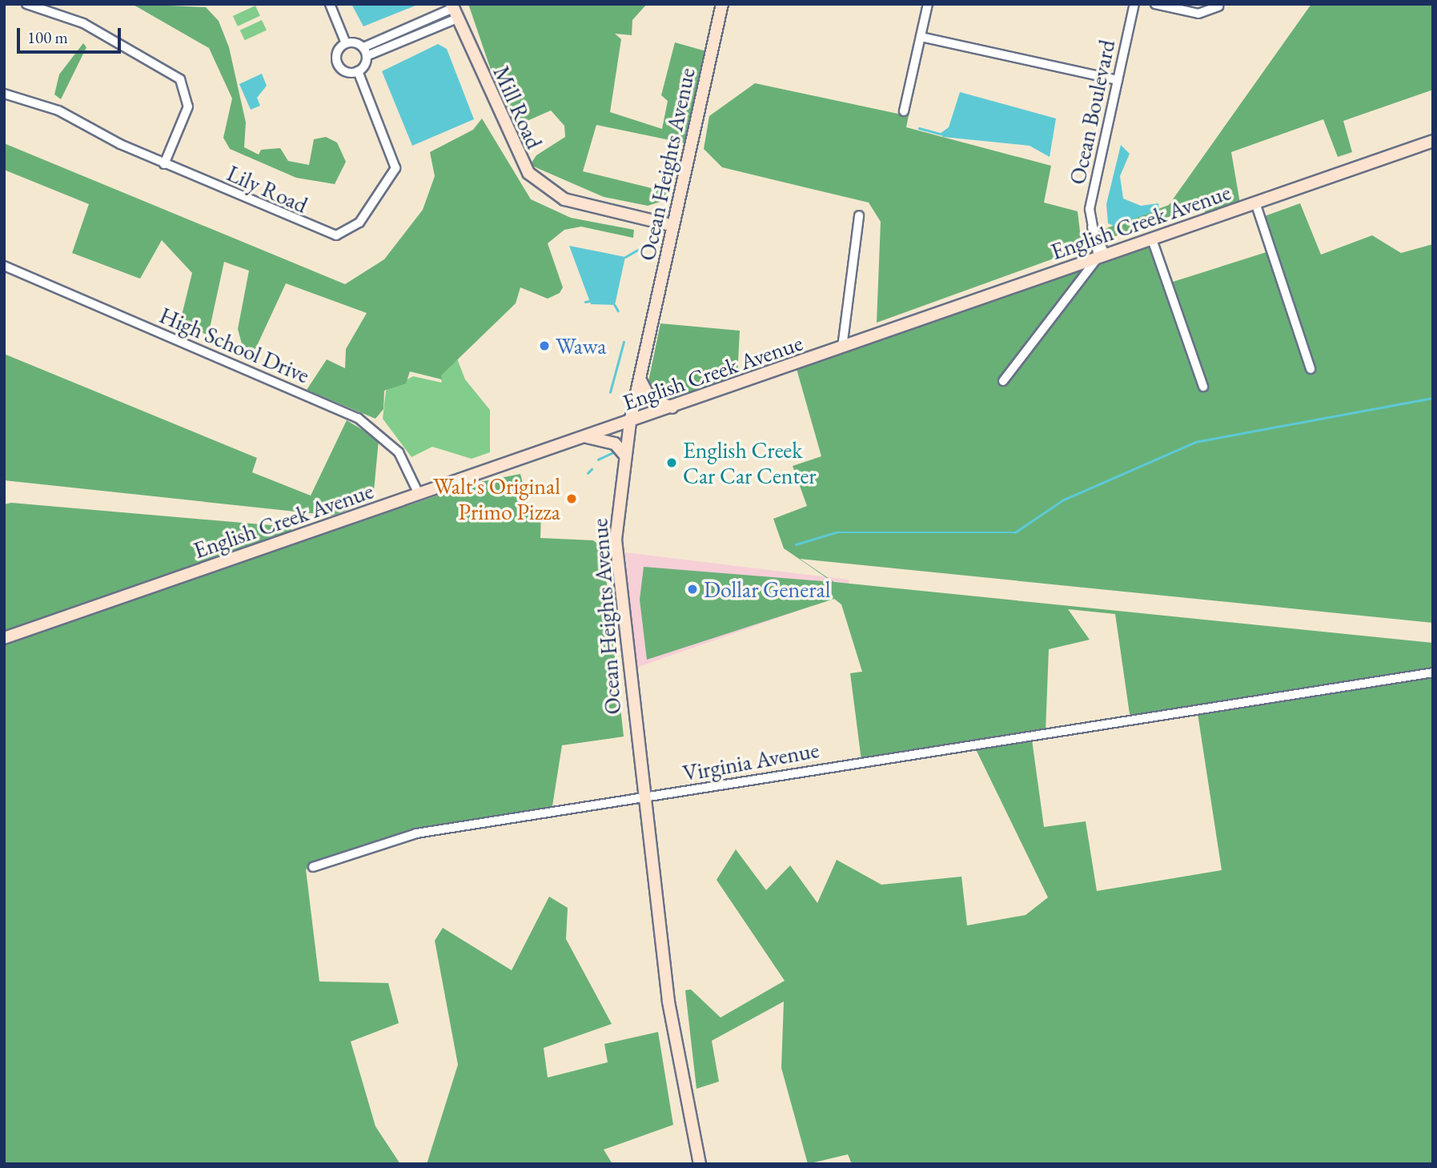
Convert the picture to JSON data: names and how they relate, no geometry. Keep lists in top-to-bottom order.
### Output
{
  "streets": {
    "main road": ["Mill Road", "Ocean Heights Avenue", "English Creek Avenue"],
    "street": [
      "Ocean Boulevard",
      "Lily Road",
      "High School Drive",
      "Virginia Avenue"
    ]
  },
  "crossings": [
    ["Mill Road", "Ocean Heights Avenue"],
    ["Ocean Boulevard", "English Creek Avenue"],
    ["Ocean Heights Avenue", "English Creek Avenue"],
    ["Ocean Heights Avenue", "Virginia Avenue"],
    ["English Creek Avenue", "High School Drive"]
  ],
  "places": [
    "Wawa",
    "English Creek Car Car Center",
    "Walt's Original Primo Pizza",
    "Dollar General"
  ],
  "scale_bar": "100 m"
}
